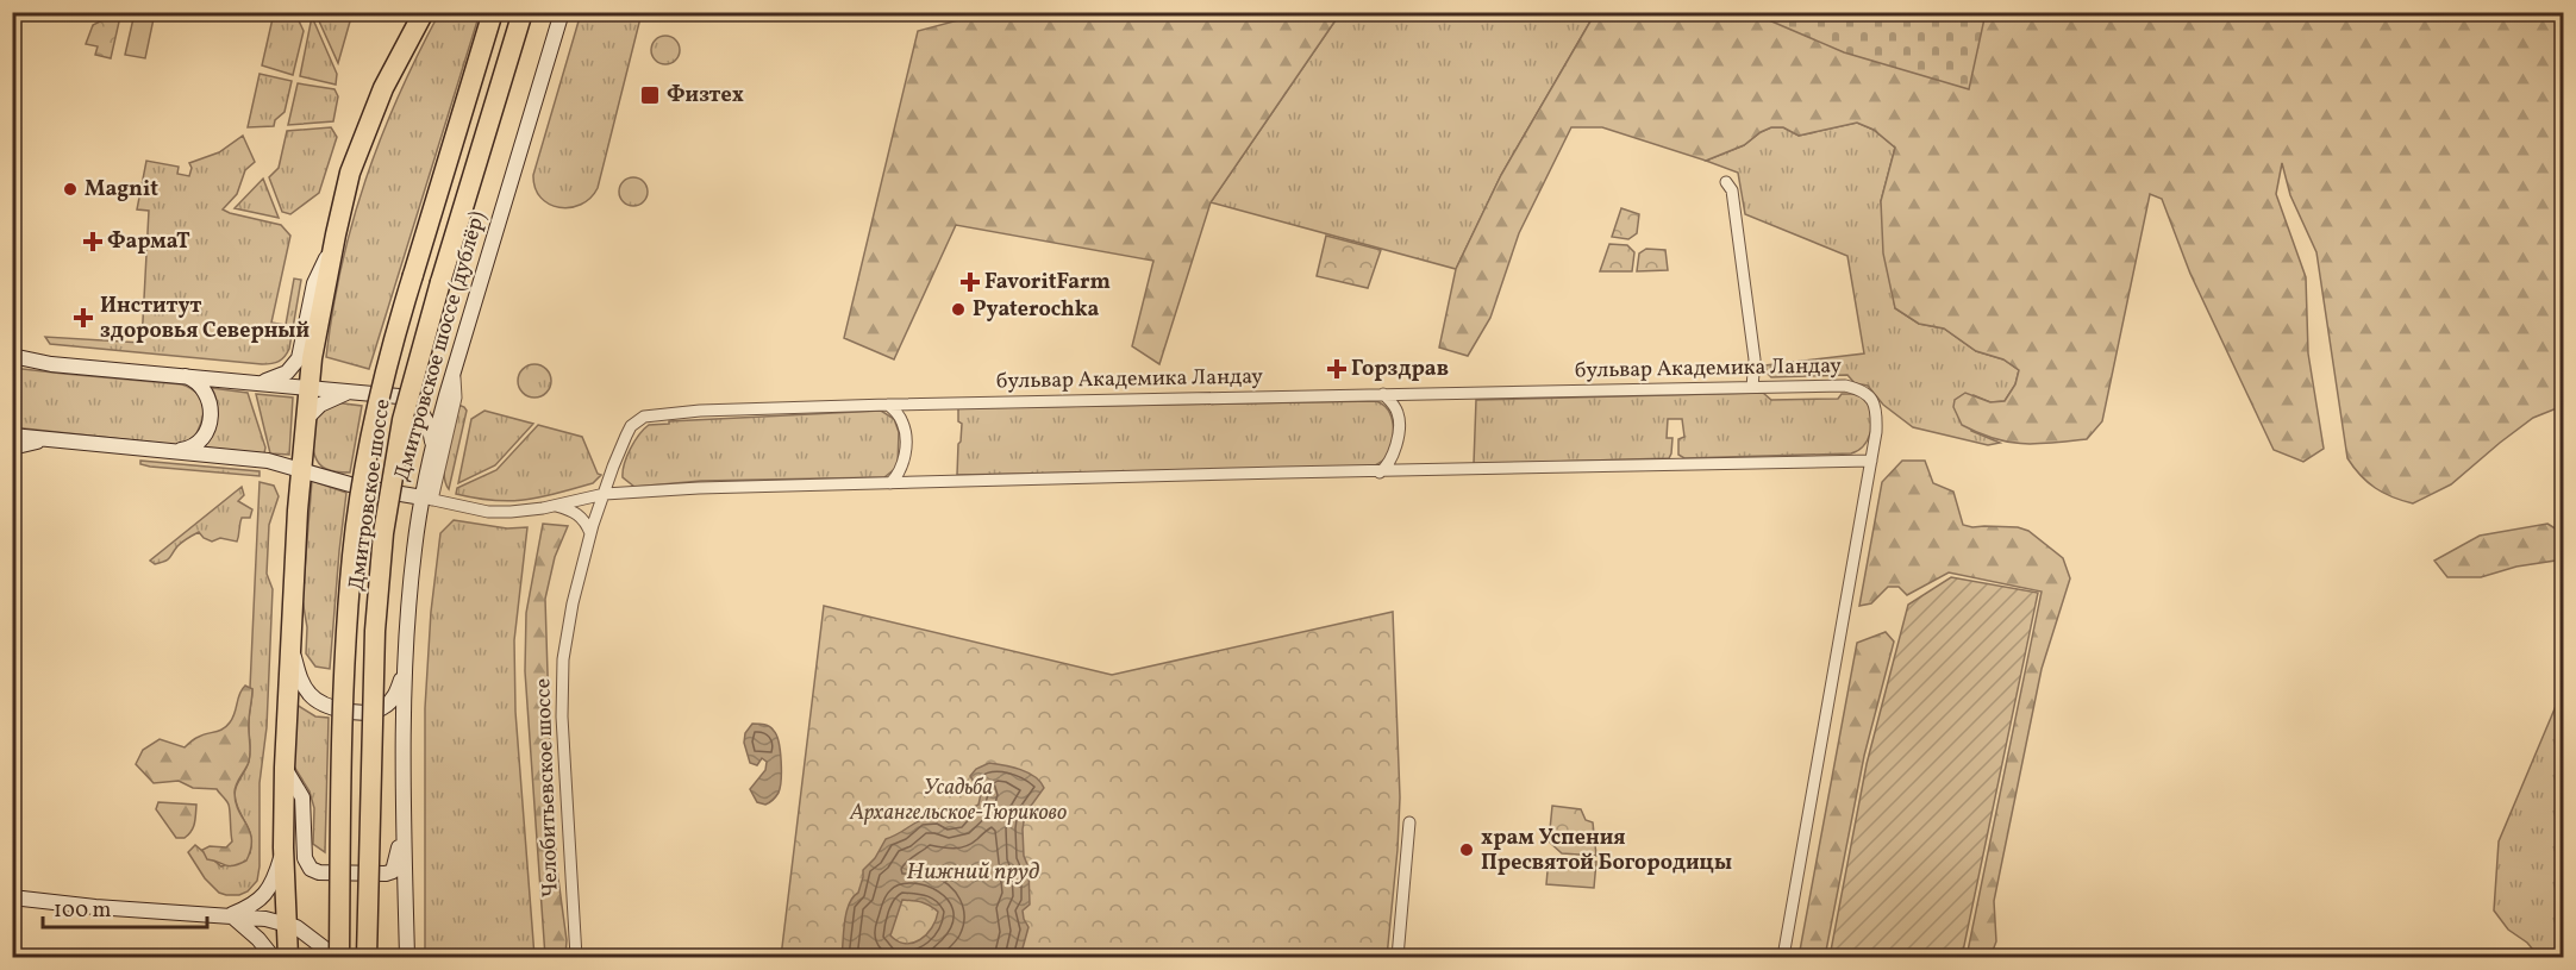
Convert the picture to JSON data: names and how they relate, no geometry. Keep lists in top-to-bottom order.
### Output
{
  "streets": {
    "highway": ["Дмитровское шоссе"],
    "main road": ["Дмитровское шоссе (дублёр)"],
    "street": ["бульвар Академика Ландау", "Челобитьевское шоссе"]
  },
  "crossings": [
    ["бульвар Академика Ландау", "Челобитьевское шоссе"]
  ],
  "water": ["Нижний пруд"],
  "parks": ["Усадьба Архангельское-Тюриково"],
  "places": {
    "transit": ["Физтех"],
    "other": ["Magnit", "Pyaterochka", "храм Успения Пресвятой Богородицы"],
    "health": [
      "ФармаТ",
      "FavoritFarm",
      "Институт здоровья Северный",
      "Горздрав"
    ]
  },
  "scale_bar": "100 m"
}
